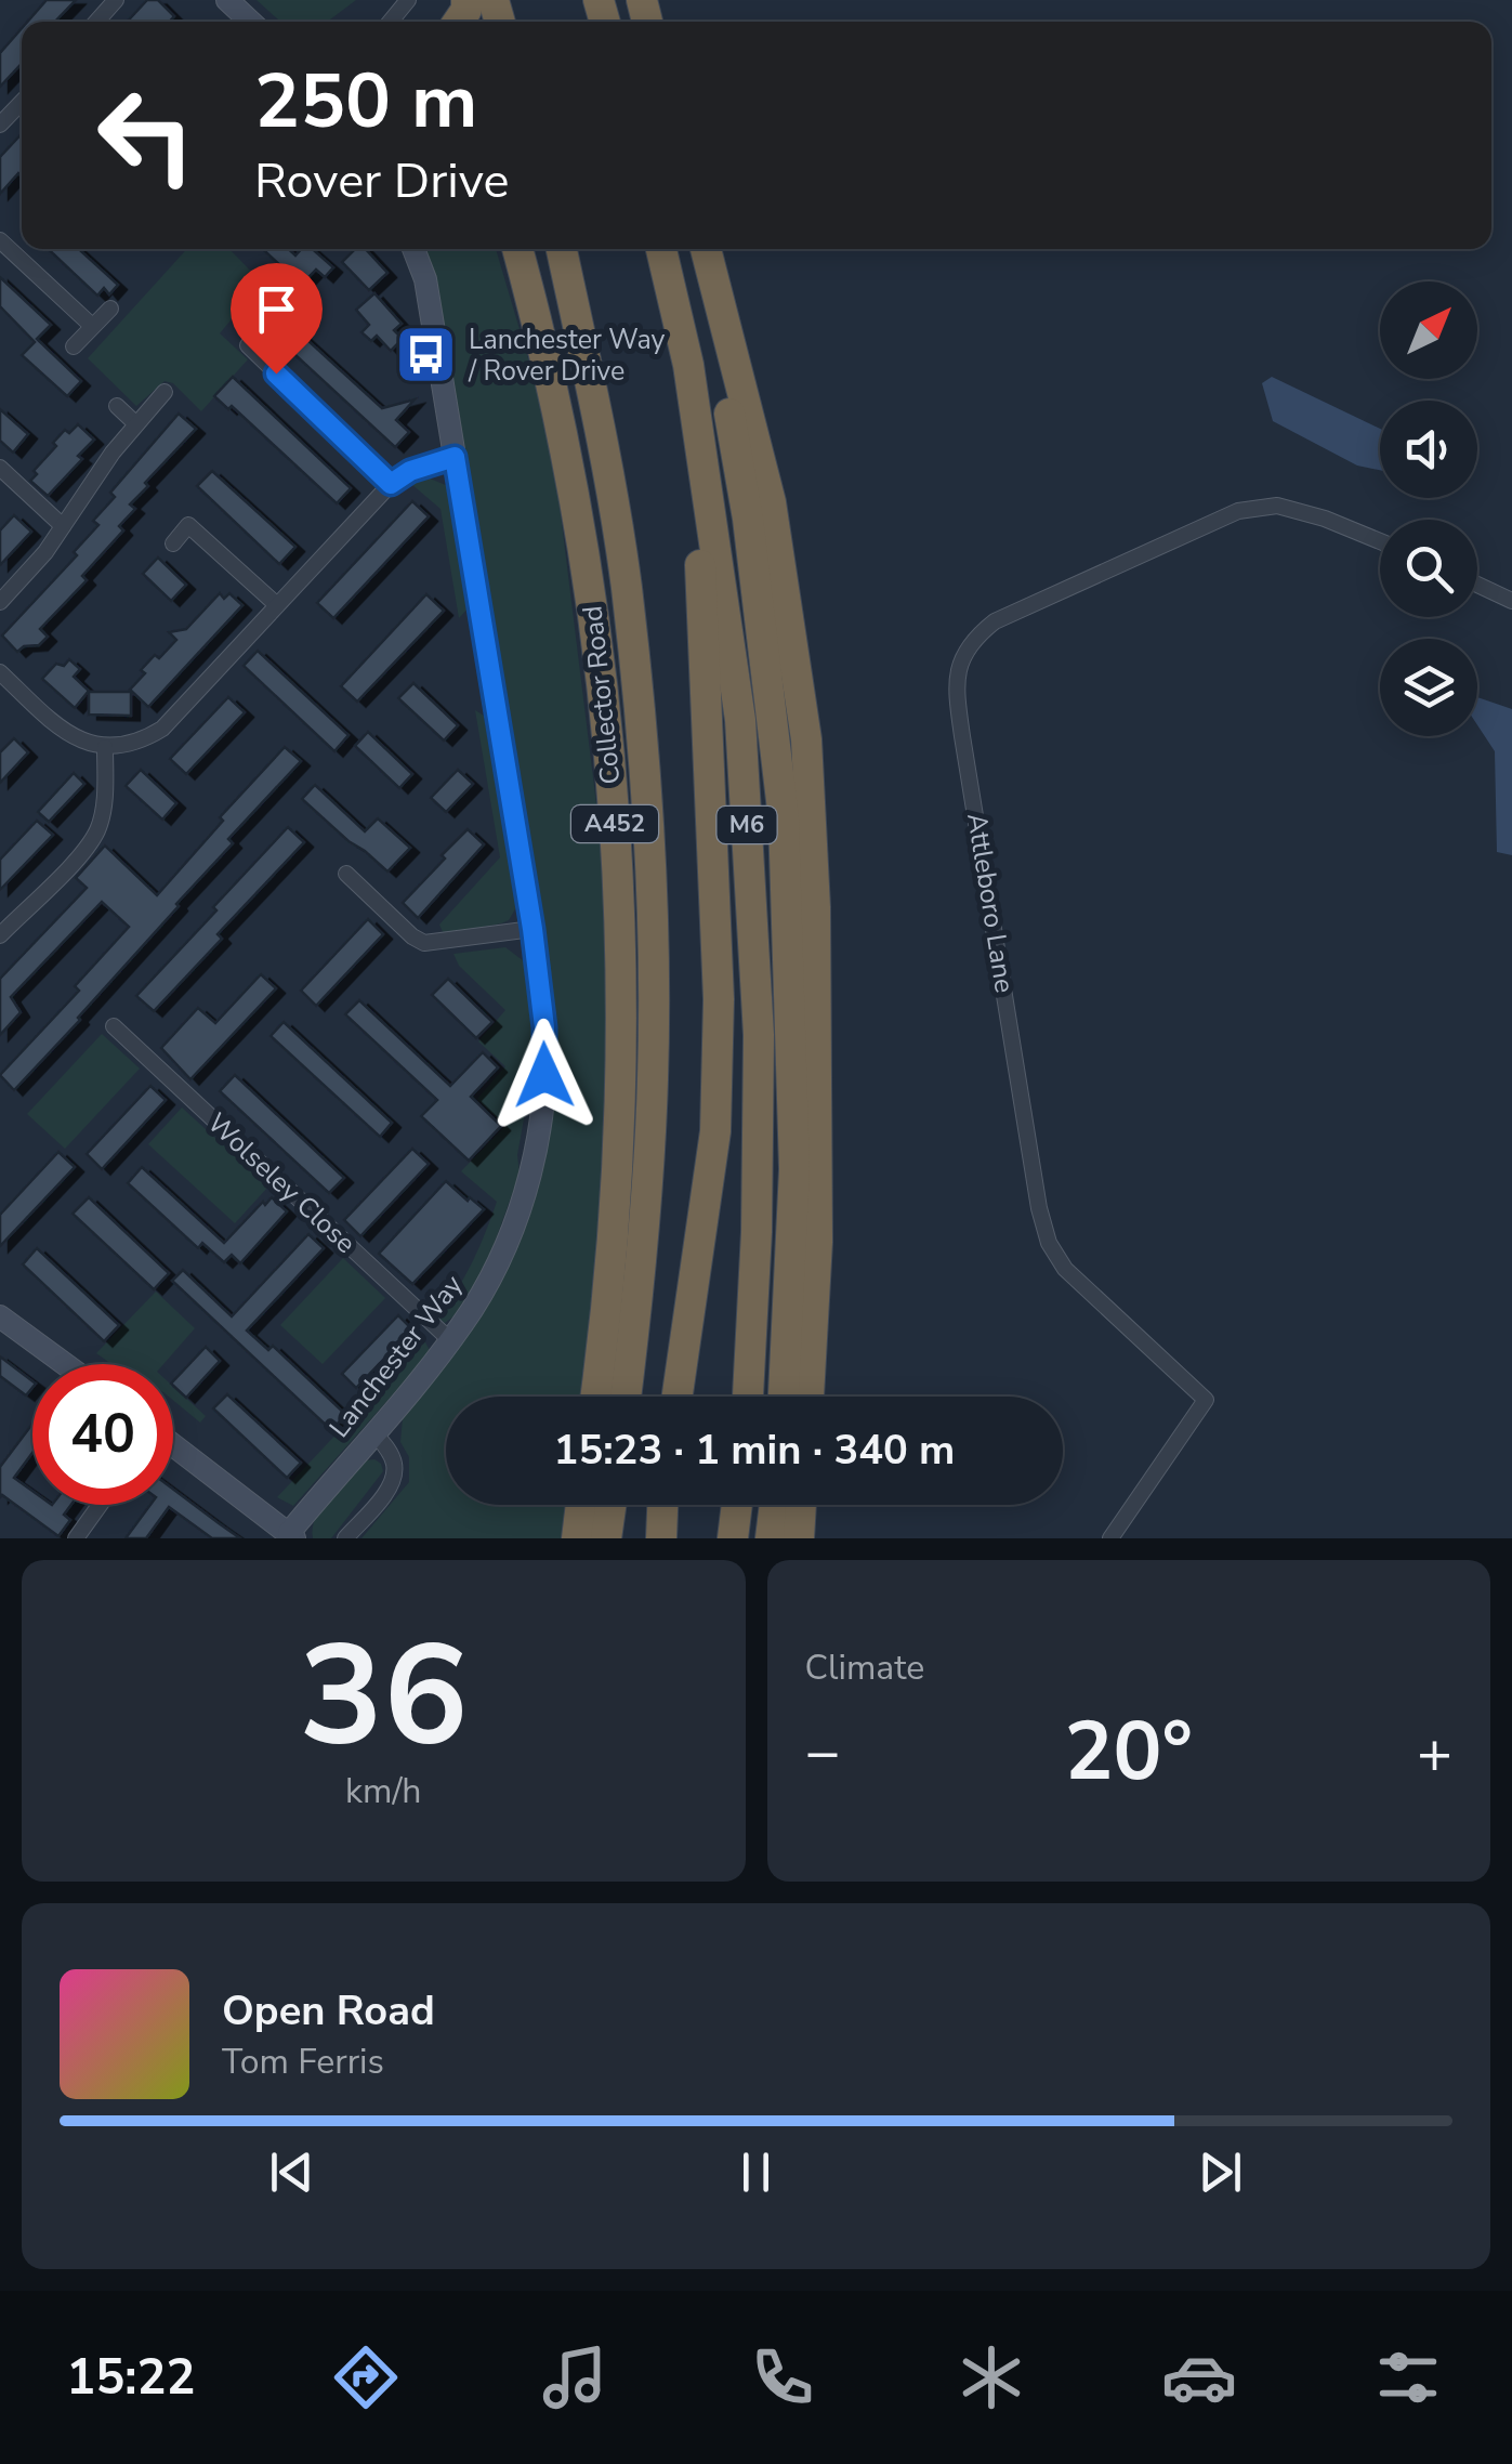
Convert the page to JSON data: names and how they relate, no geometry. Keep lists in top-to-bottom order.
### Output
{
  "streets": {
    "highway": ["Collector Road", "A452", "M6"],
    "street": ["Attleboro Lane", "Wolseley Close", "Lanchester Way"]
  },
  "crossings": [
    ["Wolseley Close", "Lanchester Way"]
  ],
  "places": {
    "bus stop": ["Lanchester Way / Rover Drive"]
  },
  "north": "top right",
  "page": {
    "turn": ["250 m", "Rover Drive"],
    "limit": "40",
    "trip": "15:23 · 1 min · 340 m",
    "tile": [
      ["36", "km/h"],
      "Climate"
    ],
    "heat": ["−", "20°", "+"],
    "song": ["Open Road", "Tom Ferris"],
    "tabs": "15:22"
  }
}
